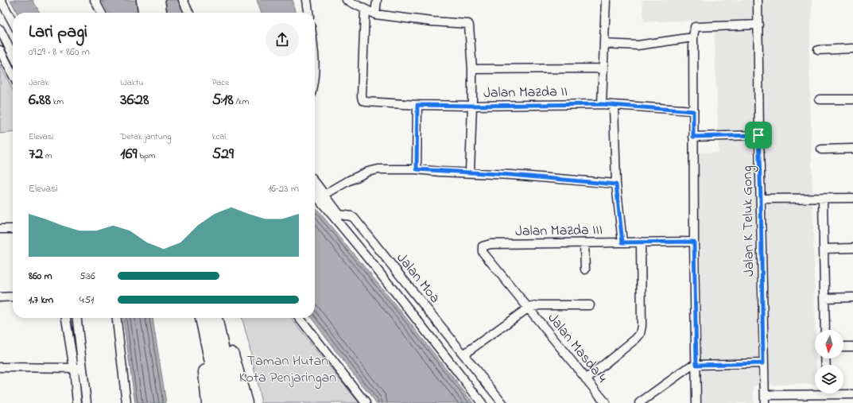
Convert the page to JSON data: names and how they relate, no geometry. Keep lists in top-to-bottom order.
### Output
{
  "streets": {
    "street": [
      "Jalan Mazda II",
      "Jalan K Teluk Gong",
      "Jalan Mazda III",
      "Jalan Moa",
      "Jalan Masda 4"
    ]
  },
  "crossings": [
    ["Jalan Mazda III", "Jalan Masda 4"],
    ["Jalan Moa", "Jalan Masda 4"]
  ],
  "parks": ["Taman Hutan Kota Penjaringan"],
  "north": "bottom",
  "page": {
    "heading": ["Lari pagi", "09:29 · 8 × 860 m"],
    "stats": [
      ["Jarak", "6.88 km"],
      ["Waktu", "36:28"],
      ["Pace", "5:18 /km"],
      ["Elevasi", "72 m"],
      ["Detak jantung", "169 bpm"],
      ["kcal", "529"]
    ],
    "chart": ["Elevasi", "16–23 m"],
    "list": [
      {
        "name": "860 m",
        "note": "5:36"
      },
      {
        "name": "1.7 km",
        "note": "4:51"
      }
    ]
  }
}
